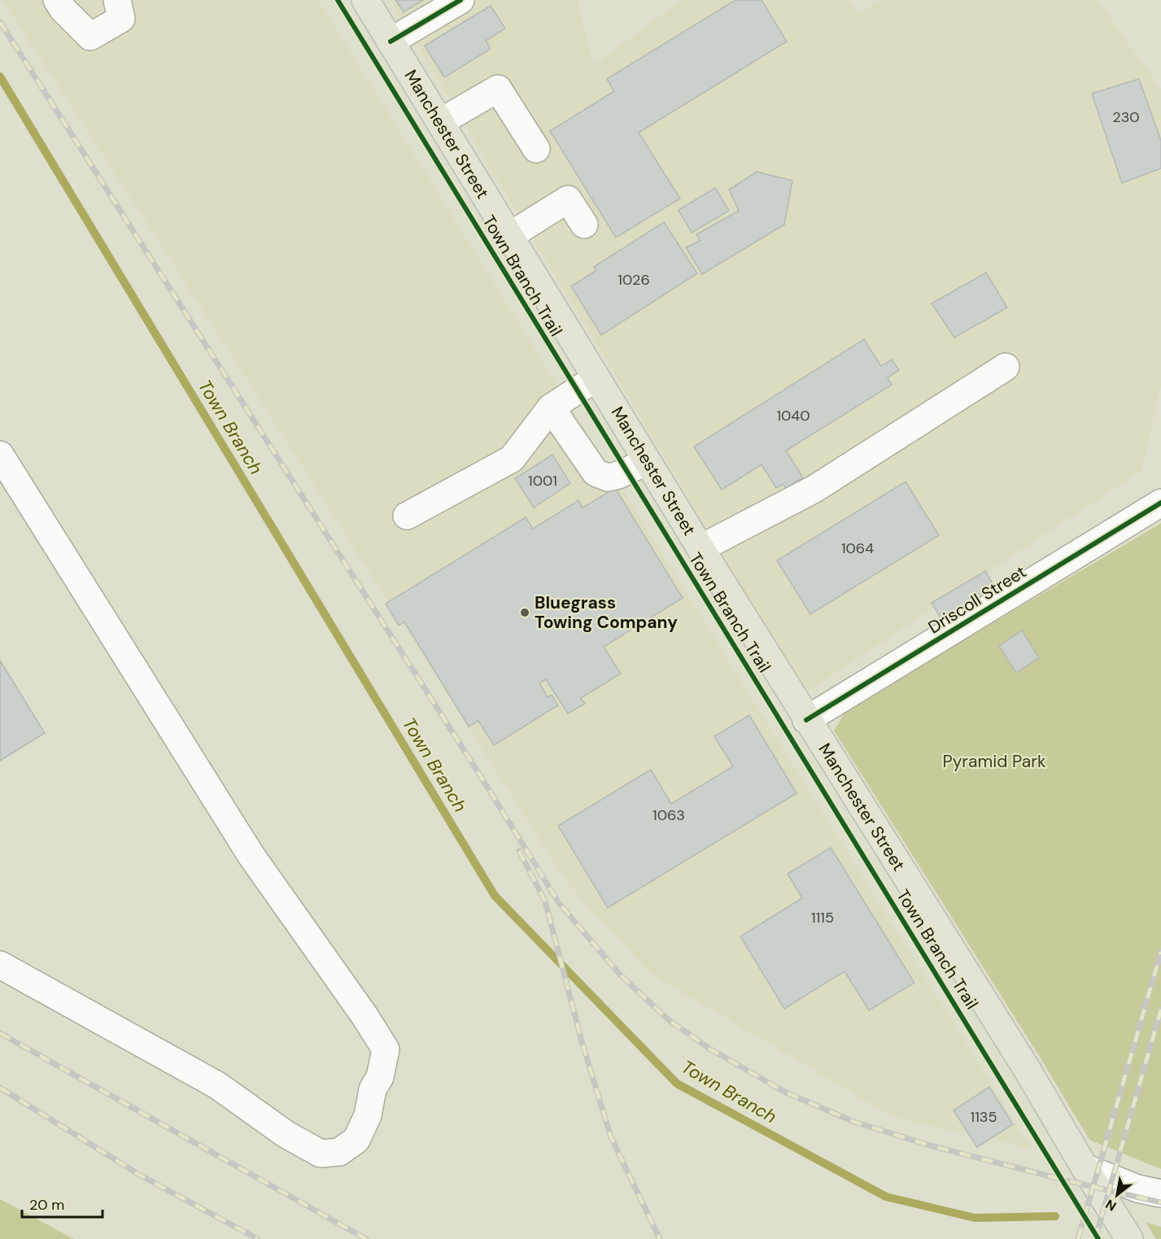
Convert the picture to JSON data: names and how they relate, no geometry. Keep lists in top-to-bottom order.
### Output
{
  "streets": {
    "main road": ["Manchester Street"],
    "street": ["Driscoll Street"],
    "cycle path": ["Town Branch Trail"]
  },
  "crossings": [
    ["Manchester Street", "Driscoll Street"]
  ],
  "water": ["Town Branch"],
  "parks": ["Pyramid Park"],
  "places": ["Bluegrass Towing Company"],
  "house_numbers": [
    "230",
    "1026",
    "1040",
    "1001",
    "1064",
    "1063",
    "1115",
    "1135"
  ],
  "scale_bar": "20 m",
  "north": "bottom left"
}
